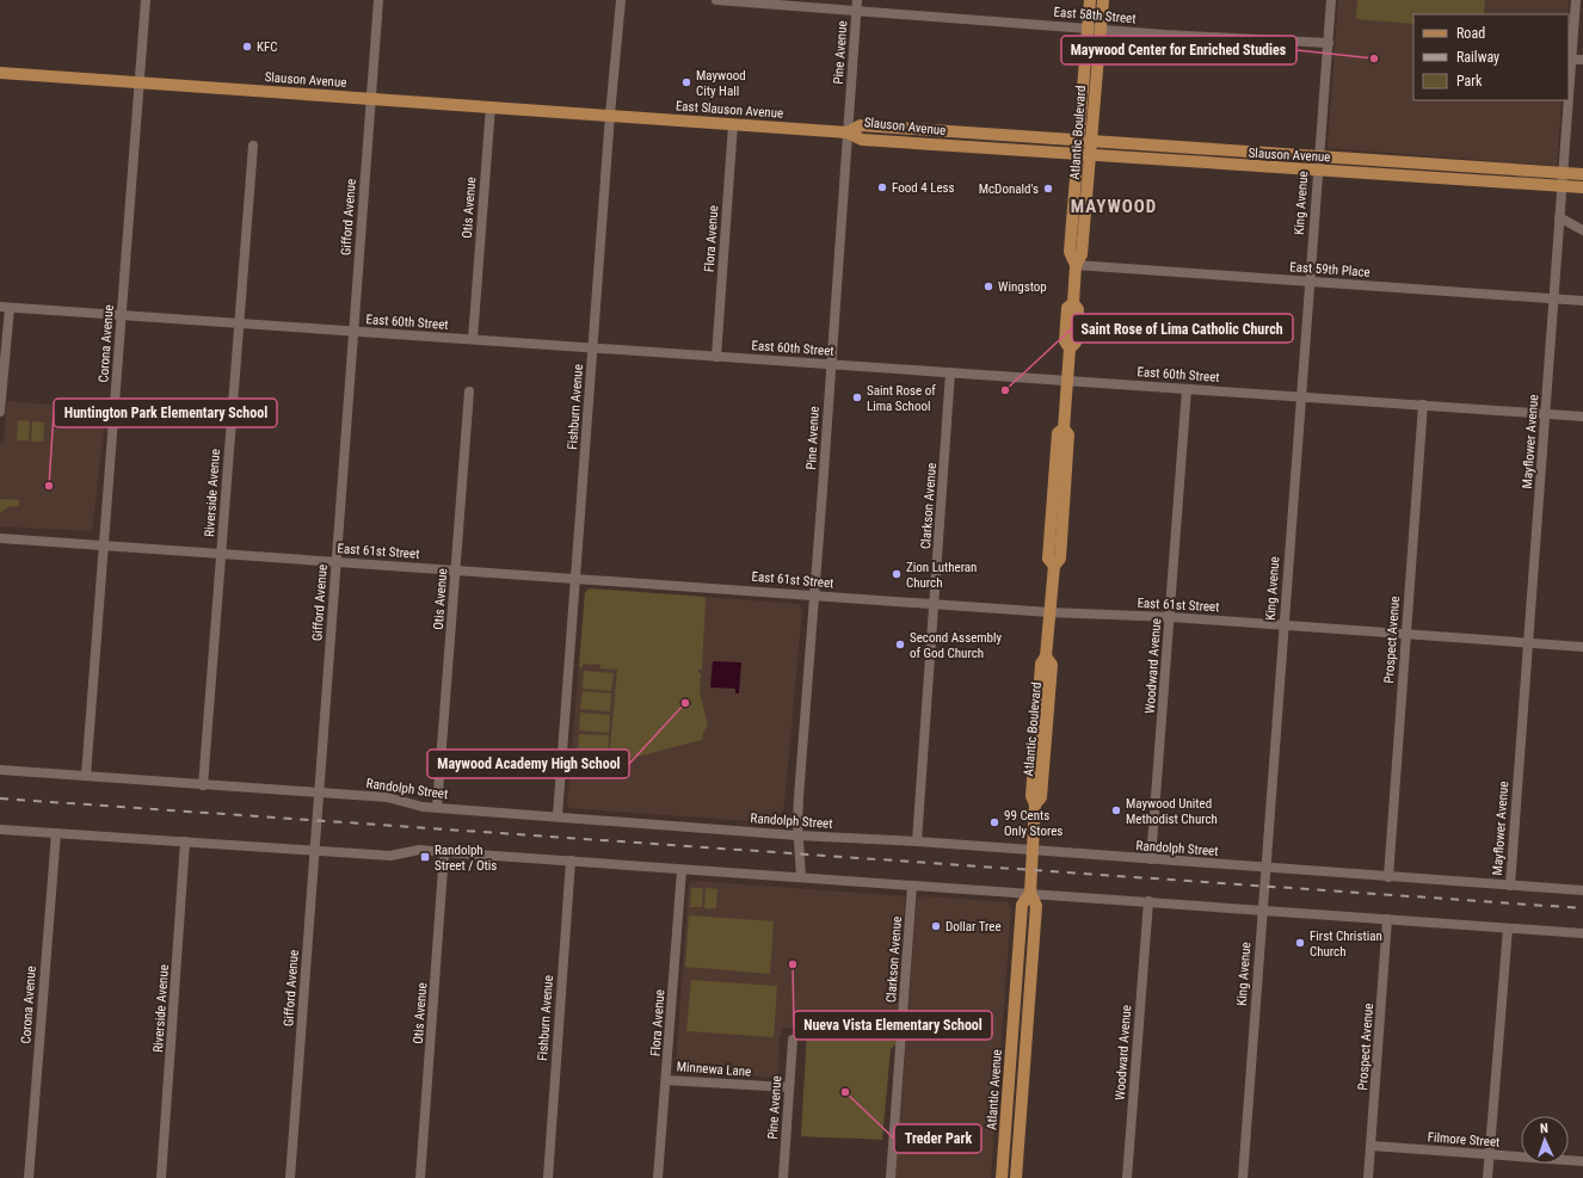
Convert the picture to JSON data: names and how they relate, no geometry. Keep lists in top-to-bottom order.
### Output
{
  "streets": {
    "main road": [
      "Slauson Avenue",
      "East Slauson Avenue",
      "Atlantic Boulevard",
      "Atlantic Avenue"
    ],
    "street": [
      "East 58th Street",
      "Pine Avenue",
      "King Avenue",
      "Otis Avenue",
      "Gifford Avenue",
      "Flora Avenue",
      "East 59th Place",
      "East 60th Street",
      "Corona Avenue",
      "Fishburn Avenue",
      "Mayflower Avenue",
      "Riverside Avenue",
      "Clarkson Avenue",
      "East 61st Street",
      "Prospect Avenue",
      "Woodward Avenue",
      "Randolph Street",
      "Minnewa Lane",
      "Filmore Street"
    ]
  },
  "crossings": [
    ["East 58th Street", "Pine Avenue"],
    ["East 58th Street", "Atlantic Boulevard"],
    ["East 58th Street", "King Avenue"],
    ["Pine Avenue", "Slauson Avenue"],
    ["Pine Avenue", "East Slauson Avenue"],
    ["Pine Avenue", "East 60th Street"],
    ["Pine Avenue", "East 61st Street"],
    ["Pine Avenue", "Randolph Street"],
    ["Pine Avenue", "Minnewa Lane"],
    ["Slauson Avenue", "East Slauson Avenue"],
    ["Slauson Avenue", "Atlantic Boulevard"],
    ["Slauson Avenue", "King Avenue"],
    ["Slauson Avenue", "Otis Avenue"],
    ["Slauson Avenue", "Gifford Avenue"],
    ["Slauson Avenue", "Corona Avenue"],
    ["Slauson Avenue", "Fishburn Avenue"],
    ["Slauson Avenue", "Mayflower Avenue"],
    ["East Slauson Avenue", "Flora Avenue"],
    ["East Slauson Avenue", "Fishburn Avenue"],
    ["Atlantic Boulevard", "East 59th Place"],
    ["Atlantic Boulevard", "East 60th Street"],
    ["Atlantic Boulevard", "East 61st Street"],
    ["Atlantic Boulevard", "Randolph Street"],
    ["Atlantic Boulevard", "Atlantic Avenue"],
    ["King Avenue", "East 59th Place"],
    ["King Avenue", "East 60th Street"],
    ["King Avenue", "East 61st Street"],
    ["King Avenue", "Randolph Street"],
    ["Otis Avenue", "East 60th Street"],
    ["Otis Avenue", "East 61st Street"],
    ["Otis Avenue", "Randolph Street"],
    ["Gifford Avenue", "East 60th Street"],
    ["Gifford Avenue", "East 61st Street"],
    ["Gifford Avenue", "Randolph Street"],
    ["Flora Avenue", "East 60th Street"],
    ["Flora Avenue", "Minnewa Lane"],
    ["East 59th Place", "Mayflower Avenue"],
    ["East 60th Street", "Corona Avenue"],
    ["East 60th Street", "Fishburn Avenue"],
    ["East 60th Street", "Mayflower Avenue"],
    ["East 60th Street", "Riverside Avenue"],
    ["East 60th Street", "Clarkson Avenue"],
    ["East 60th Street", "Prospect Avenue"],
    ["East 60th Street", "Woodward Avenue"],
    ["Corona Avenue", "East 61st Street"],
    ["Corona Avenue", "Randolph Street"],
    ["Fishburn Avenue", "East 61st Street"],
    ["Fishburn Avenue", "Randolph Street"],
    ["Mayflower Avenue", "East 61st Street"],
    ["Mayflower Avenue", "Randolph Street"],
    ["Riverside Avenue", "East 61st Street"],
    ["Riverside Avenue", "Randolph Street"],
    ["Clarkson Avenue", "East 61st Street"],
    ["Clarkson Avenue", "Randolph Street"],
    ["East 61st Street", "Prospect Avenue"],
    ["East 61st Street", "Woodward Avenue"],
    ["Prospect Avenue", "Randolph Street"],
    ["Prospect Avenue", "Filmore Street"],
    ["Woodward Avenue", "Randolph Street"],
    ["Randolph Street", "Atlantic Avenue"]
  ],
  "districts": ["MAYWOOD"],
  "places": {
    "other": [
      "KFC",
      "Maywood Center for Enriched Studies",
      "Maywood City Hall",
      "Food 4 Less",
      "McDonald's",
      "Wingstop",
      "Saint Rose of Lima Catholic Church",
      "Saint Rose of Lima School",
      "Huntington Park Elementary School",
      "Zion Lutheran Church",
      "Second Assembly of God Church",
      "Maywood Academy High School",
      "Maywood United Methodist Church",
      "99 Cents Only Stores",
      "Dollar Tree",
      "First Christian Church",
      "Nueva Vista Elementary School",
      "Treder Park"
    ],
    "transit": ["Randolph Street / Otis"]
  },
  "legend": ["Road", "Railway", "Park"],
  "north": "top"
}
